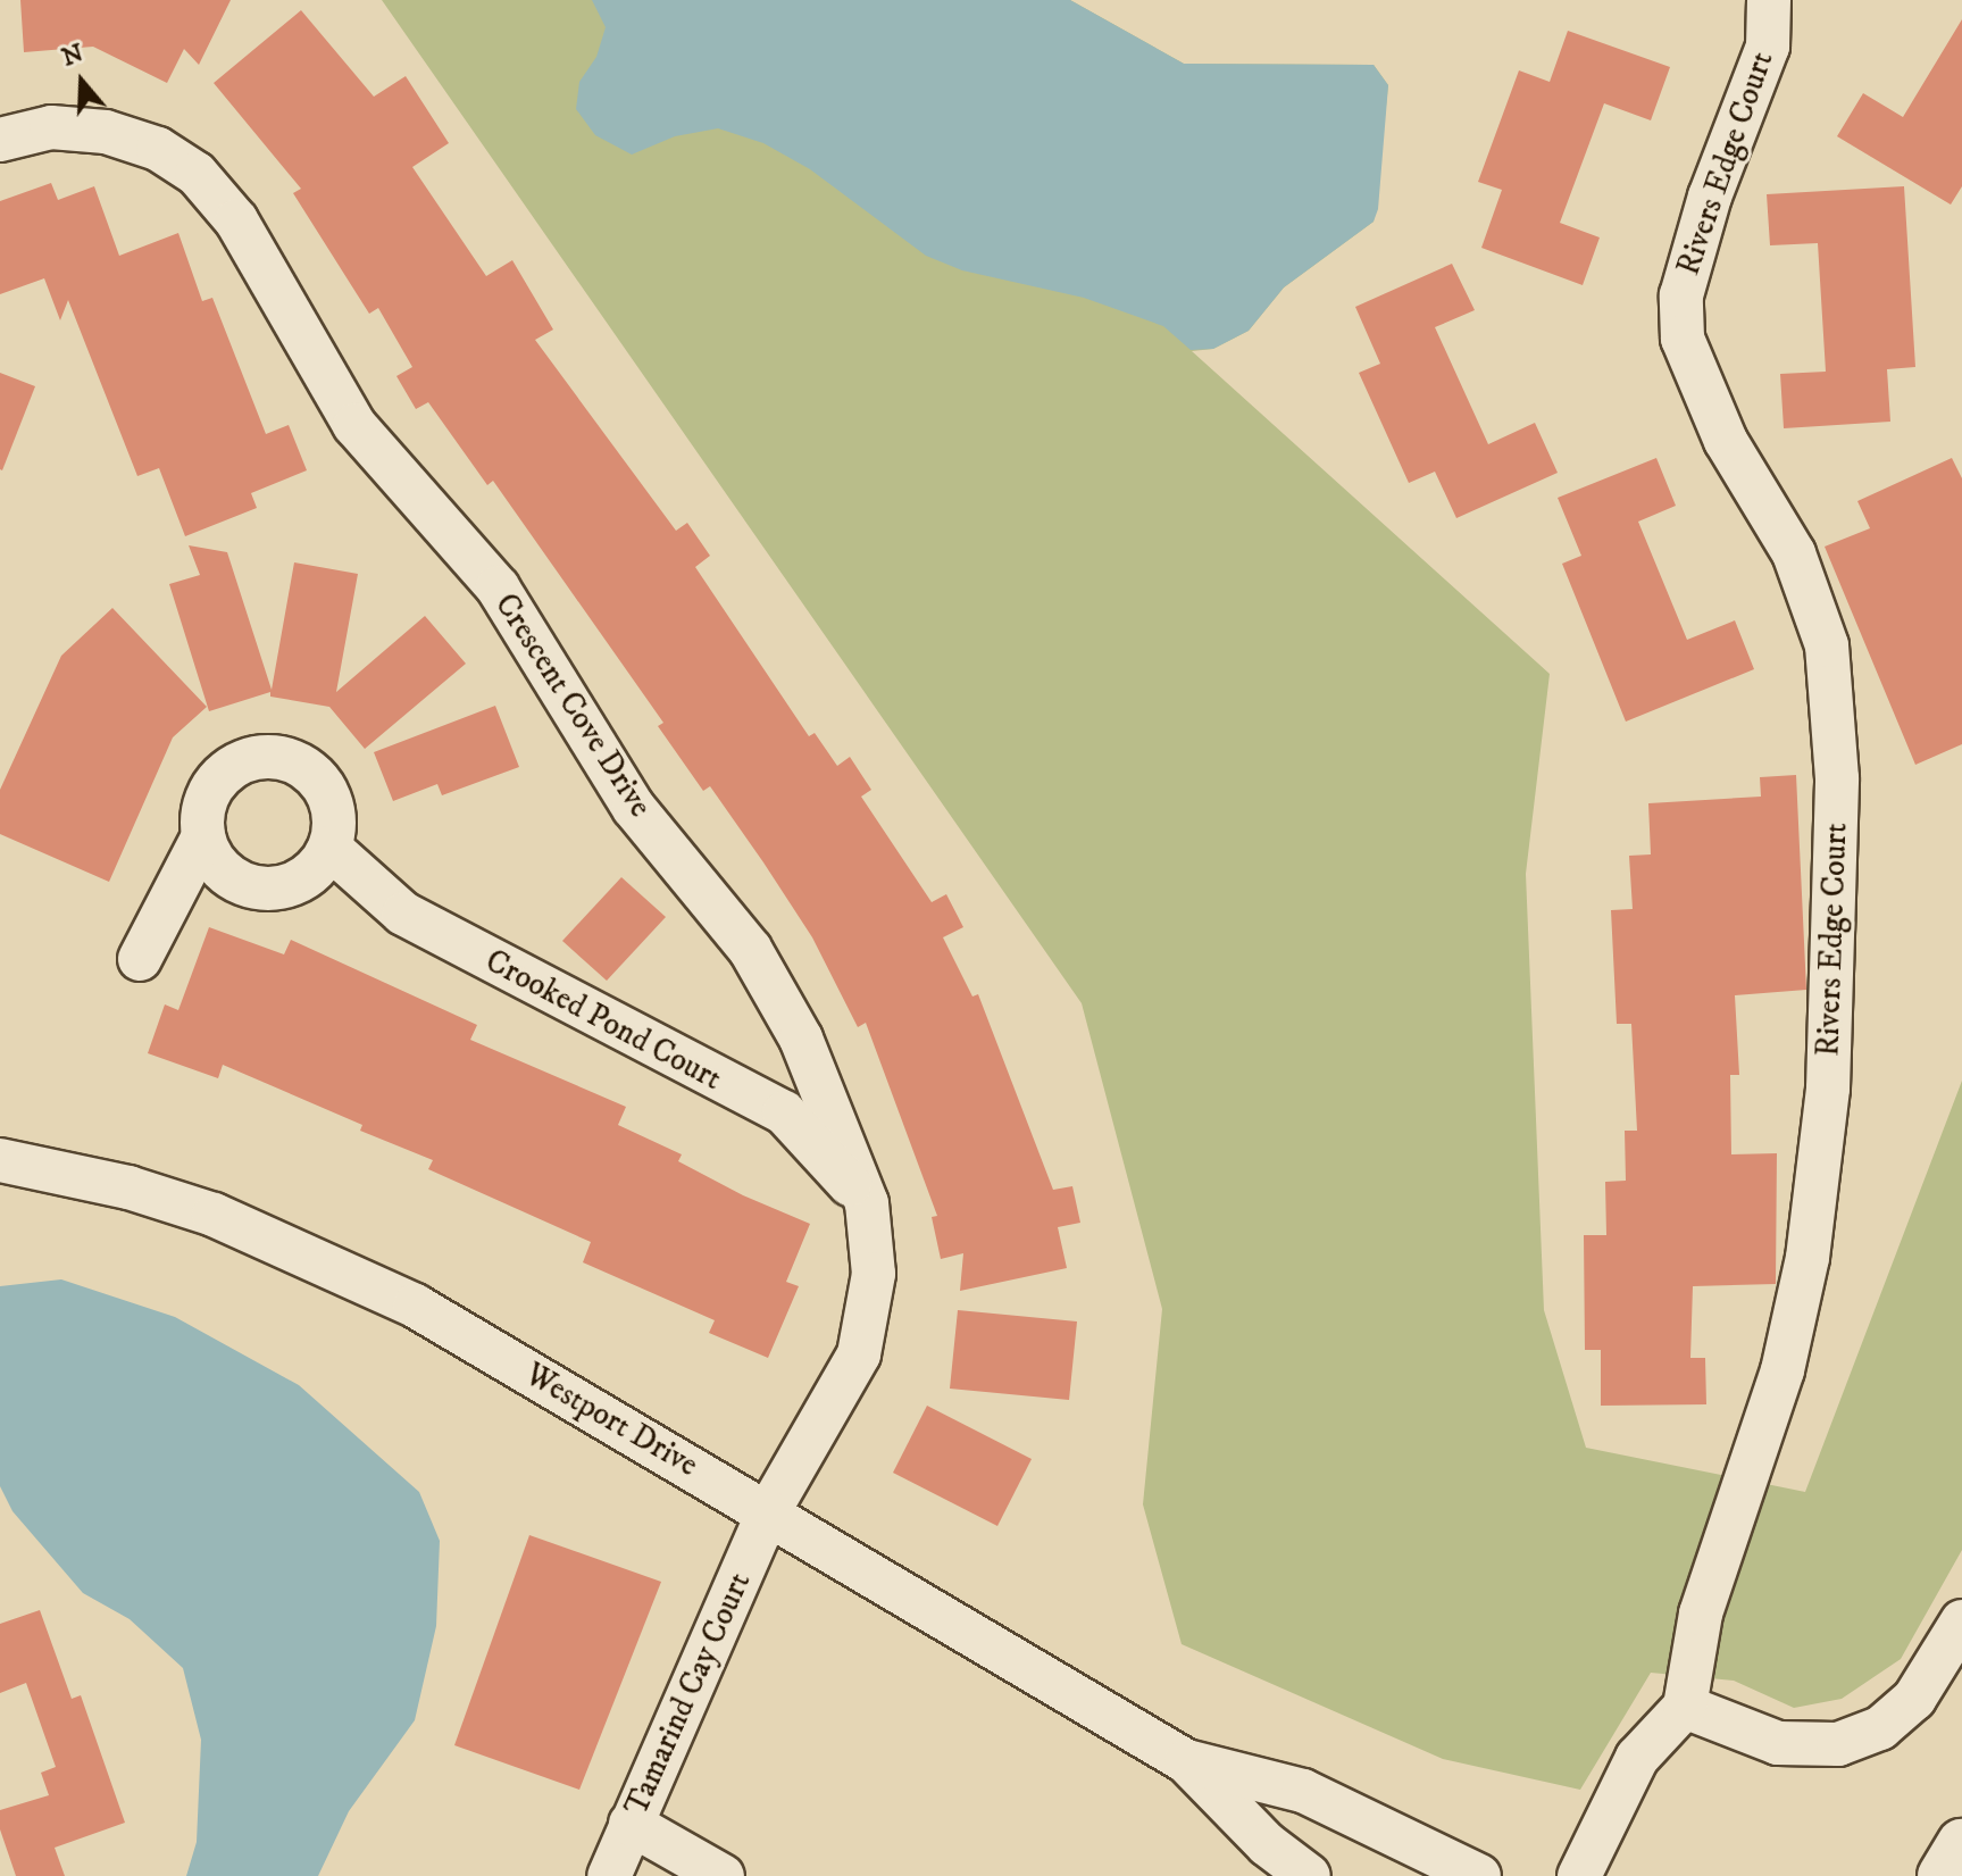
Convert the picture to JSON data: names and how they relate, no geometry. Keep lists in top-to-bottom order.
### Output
{
  "streets": {
    "street": [
      "Rivers Edge Court",
      "Crescent Cove Drive",
      "Crooked Pond Court",
      "Westport Drive",
      "Tamarind Cay Court"
    ]
  },
  "crossings": [
    ["Crescent Cove Drive", "Crooked Pond Court"],
    ["Crescent Cove Drive", "Westport Drive"],
    ["Crescent Cove Drive", "Tamarind Cay Court"],
    ["Westport Drive", "Tamarind Cay Court"]
  ],
  "north": "top"
}
